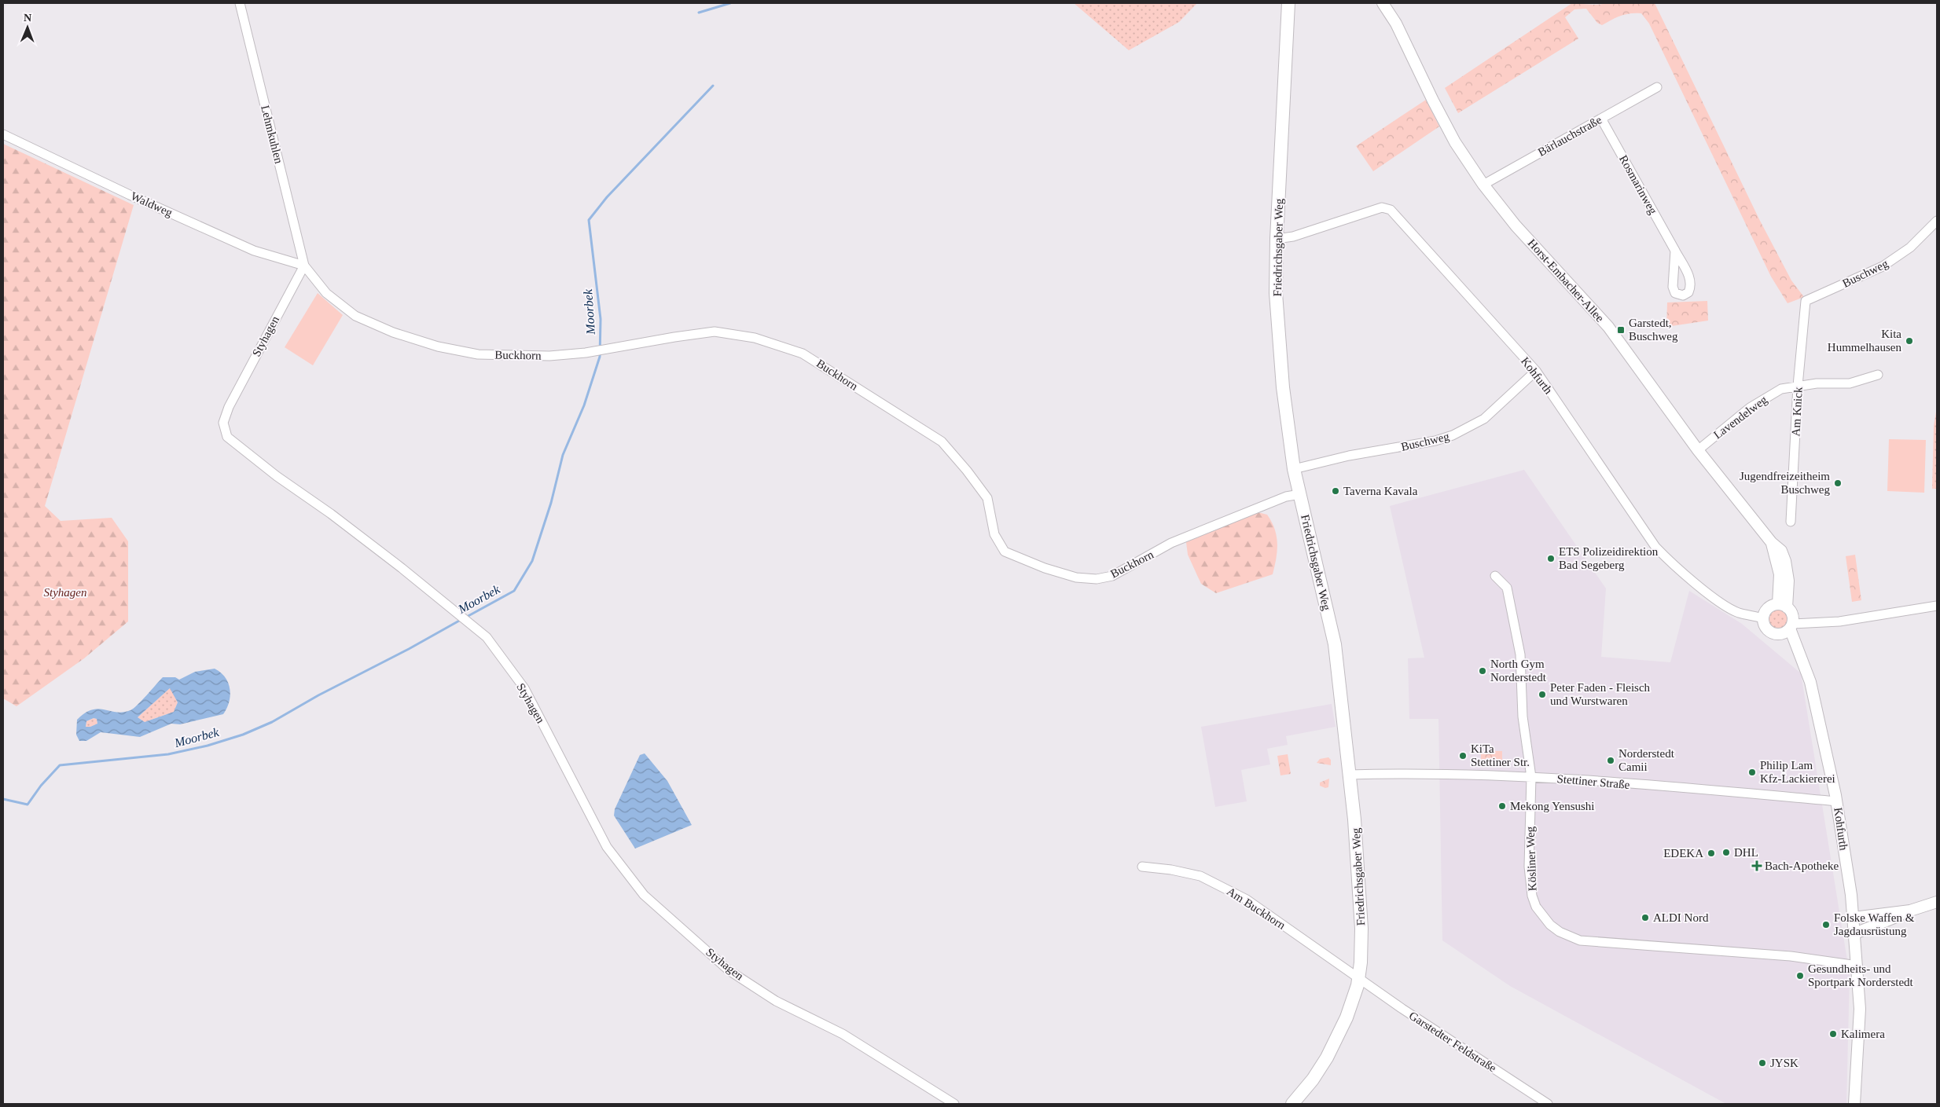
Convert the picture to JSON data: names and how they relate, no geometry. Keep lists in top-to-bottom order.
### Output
{
  "streets": {
    "main road": ["Friedrichsgaber Weg"],
    "street": [
      "Lehmkuhlen",
      "Bärlauchstraße",
      "Rosmarinweg",
      "Waldweg",
      "Buschweg",
      "Horst-Embacher-Allee",
      "Styhagen",
      "Buckhorn",
      "Kohfurth",
      "Am Knick",
      "Lavendelweg",
      "Stettiner Straße",
      "Kösliner Weg",
      "Am Buckhorn",
      "Garstedter Feldstraße"
    ]
  },
  "crossings": [
    ["Lehmkuhlen", "Waldweg"],
    ["Lehmkuhlen", "Styhagen"],
    ["Lehmkuhlen", "Buckhorn"],
    ["Bärlauchstraße", "Rosmarinweg"],
    ["Bärlauchstraße", "Horst-Embacher-Allee"],
    ["Waldweg", "Styhagen"],
    ["Waldweg", "Buckhorn"],
    ["Friedrichsgaber Weg", "Buschweg"],
    ["Friedrichsgaber Weg", "Buckhorn"],
    ["Friedrichsgaber Weg", "Kohfurth"],
    ["Friedrichsgaber Weg", "Stettiner Straße"],
    ["Friedrichsgaber Weg", "Am Buckhorn"],
    ["Friedrichsgaber Weg", "Garstedter Feldstraße"],
    ["Buschweg", "Kohfurth"],
    ["Buschweg", "Am Knick"],
    ["Horst-Embacher-Allee", "Kohfurth"],
    ["Horst-Embacher-Allee", "Lavendelweg"],
    ["Styhagen", "Buckhorn"],
    ["Kohfurth", "Stettiner Straße"],
    ["Kohfurth", "Kösliner Weg"],
    ["Am Knick", "Lavendelweg"],
    ["Stettiner Straße", "Kösliner Weg"],
    ["Am Buckhorn", "Garstedter Feldstraße"]
  ],
  "water": ["Moorbek"],
  "parks": ["Styhagen"],
  "places": {
    "transit": ["Garstedt, Buschweg"],
    "other": [
      "Kita Hummelhausen",
      "Jugendfreizeitheim Buschweg",
      "Taverna Kavala",
      "ETS Polizeidirektion Bad Segeberg",
      "North Gym Norderstedt",
      "Peter Faden - Fleisch und Wurstwaren",
      "KiTa Stettiner Str.",
      "Norderstedt Camii",
      "Philip Lam Kfz-Lackiererei",
      "Mekong Yensushi",
      "DHL",
      "EDEKA",
      "ALDI Nord",
      "Folske Waffen & Jagdausrüstung",
      "Gesundheits- und Sportpark Norderstedt",
      "Kalimera",
      "JYSK"
    ],
    "health": ["Bach-Apotheke"]
  },
  "north": "top"
}
